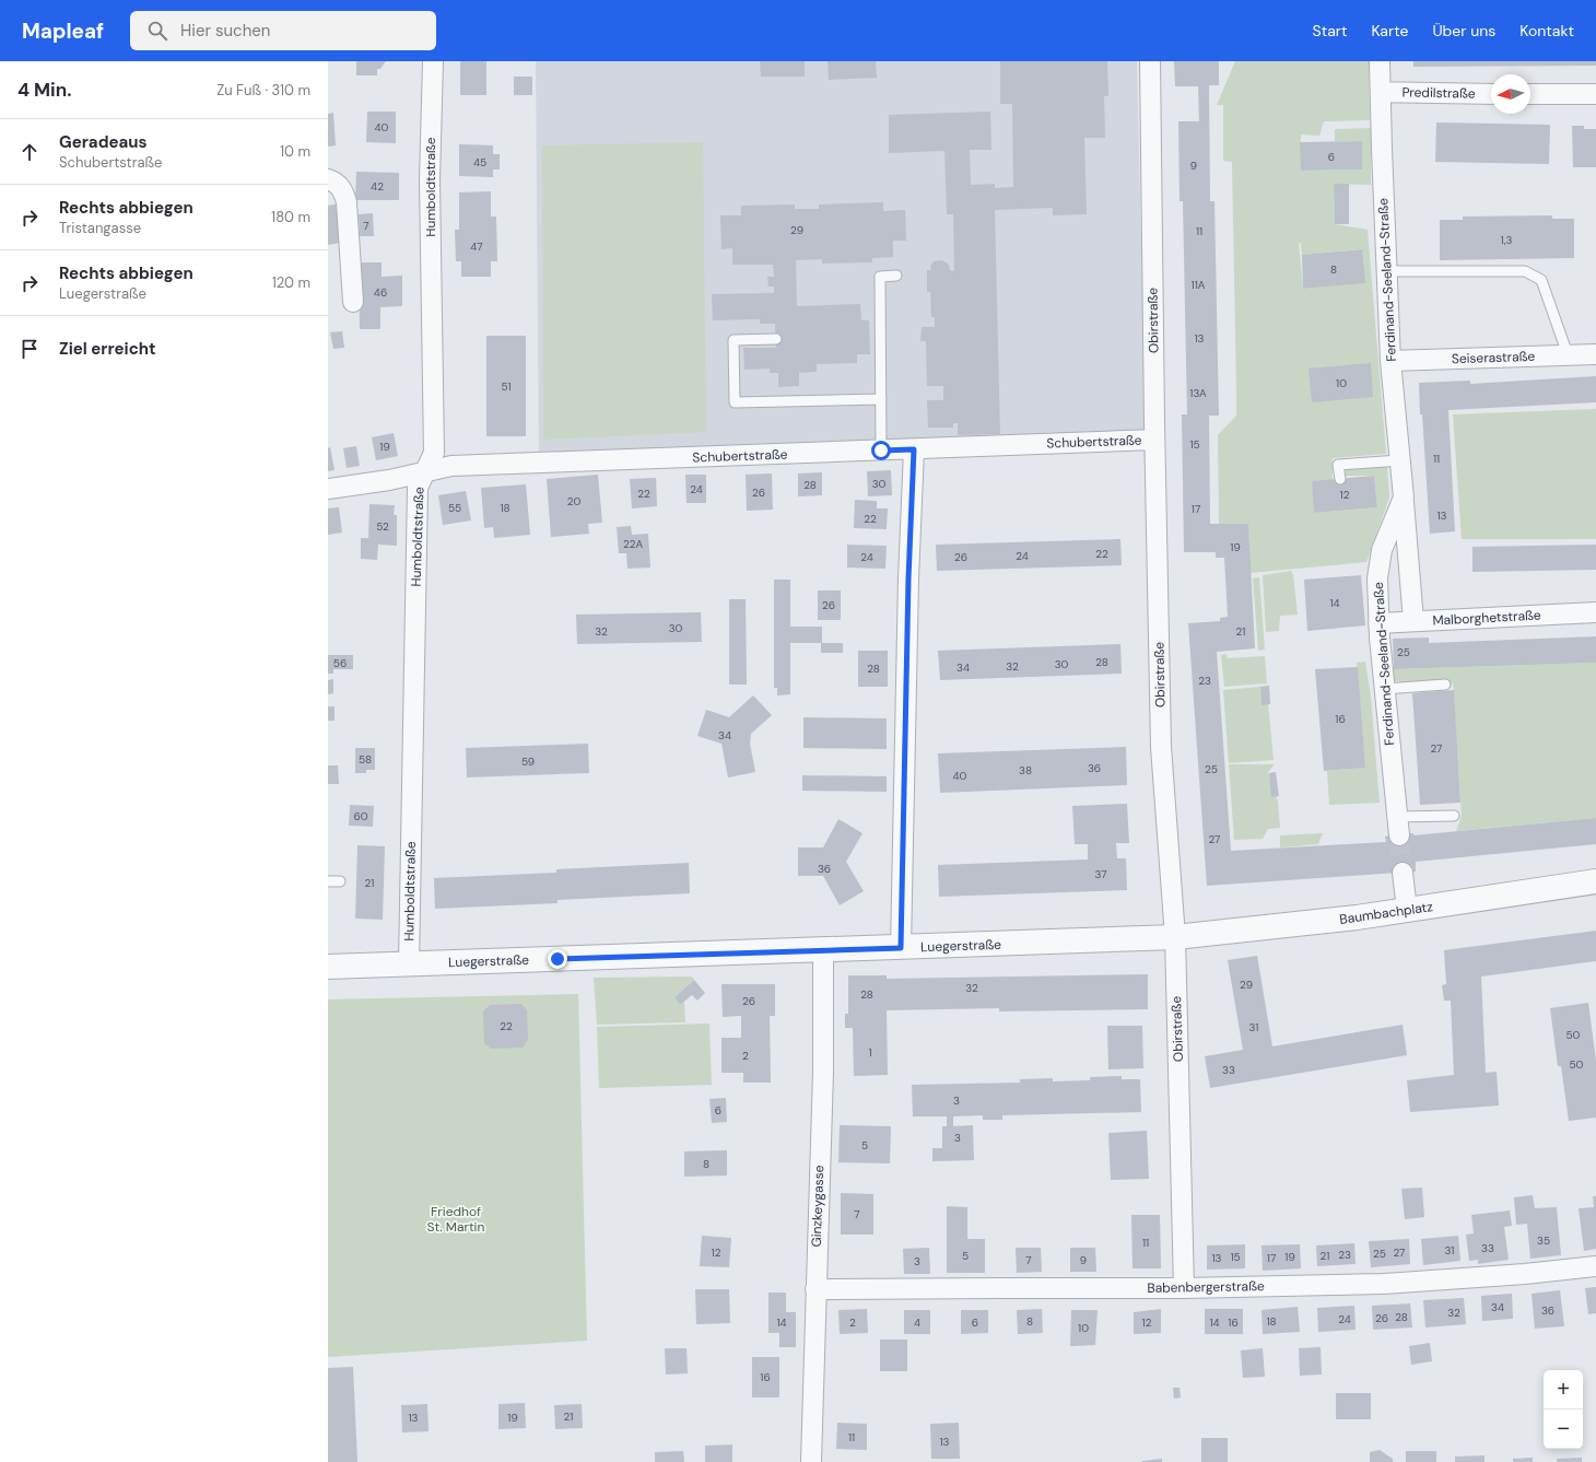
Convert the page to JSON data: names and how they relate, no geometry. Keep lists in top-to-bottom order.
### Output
{
  "streets": {
    "street": [
      "Predilstraße",
      "Humboldtstraße",
      "Ferdinand-Seeland-Straße",
      "Obirstraße",
      "Seiserastraße",
      "Schubertstraße",
      "Malborghetstraße",
      "Baumbachplatz",
      "Luegerstraße",
      "Ginzkeygasse",
      "Babenbergerstraße"
    ]
  },
  "crossings": [
    ["Predilstraße", "Ferdinand-Seeland-Straße"],
    ["Humboldtstraße", "Schubertstraße"],
    ["Humboldtstraße", "Luegerstraße"],
    ["Ferdinand-Seeland-Straße", "Seiserastraße"],
    ["Ferdinand-Seeland-Straße", "Malborghetstraße"],
    ["Obirstraße", "Schubertstraße"],
    ["Obirstraße", "Baumbachplatz"],
    ["Obirstraße", "Luegerstraße"],
    ["Obirstraße", "Babenbergerstraße"],
    ["Baumbachplatz", "Luegerstraße"],
    ["Luegerstraße", "Ginzkeygasse"],
    ["Ginzkeygasse", "Babenbergerstraße"]
  ],
  "parks": ["Friedhof St. Martin"],
  "house_numbers": [
    "40",
    "6",
    "45",
    "9",
    "42",
    "7",
    "29",
    "11",
    "1,3",
    "47",
    "8",
    "11A",
    "46",
    "13",
    "10",
    "51",
    "13A",
    "15",
    "19",
    "11",
    "30",
    "28",
    "24",
    "26",
    "22",
    "12",
    "20",
    "55",
    "18",
    "17",
    "13",
    "22",
    "52",
    "22A",
    "19",
    "22",
    "24",
    "24",
    "26",
    "14",
    "26",
    "30",
    "32",
    "21",
    "25",
    "28",
    "56",
    "30",
    "32",
    "34",
    "28",
    "23",
    "16",
    "34",
    "27",
    "58",
    "59",
    "36",
    "25",
    "38",
    "40",
    "60",
    "27",
    "36",
    "37",
    "21",
    "29",
    "32",
    "28",
    "26",
    "22",
    "31",
    "50",
    "1",
    "2",
    "50",
    "33",
    "3",
    "6",
    "3",
    "5",
    "8",
    "7",
    "35",
    "11",
    "33",
    "31",
    "12",
    "27",
    "25",
    "23",
    "5",
    "21",
    "15",
    "19",
    "13",
    "17",
    "7",
    "9",
    "3",
    "34",
    "36",
    "32",
    "28",
    "26",
    "24",
    "8",
    "18",
    "14",
    "2",
    "4",
    "6",
    "12",
    "14",
    "16",
    "10",
    "16",
    "21",
    "13",
    "19",
    "11",
    "13"
  ],
  "north": "left",
  "page": {
    "header": "Mapleaf",
    "search": "Hier suchen",
    "nav": [
      "Start",
      "Karte",
      "Über uns",
      "Kontakt"
    ],
    "heading": ["4 Min.", "Zu Fuß · 310 m"],
    "list": [
      ["Geradeaus", "Schubertstraße", "10 m"],
      ["Rechts abbiegen", "Tristangasse", "180 m"],
      ["Rechts abbiegen", "Luegerstraße", "120 m"],
      "Ziel erreicht"
    ],
    "map_buttons": ["+", "−"]
  }
}
